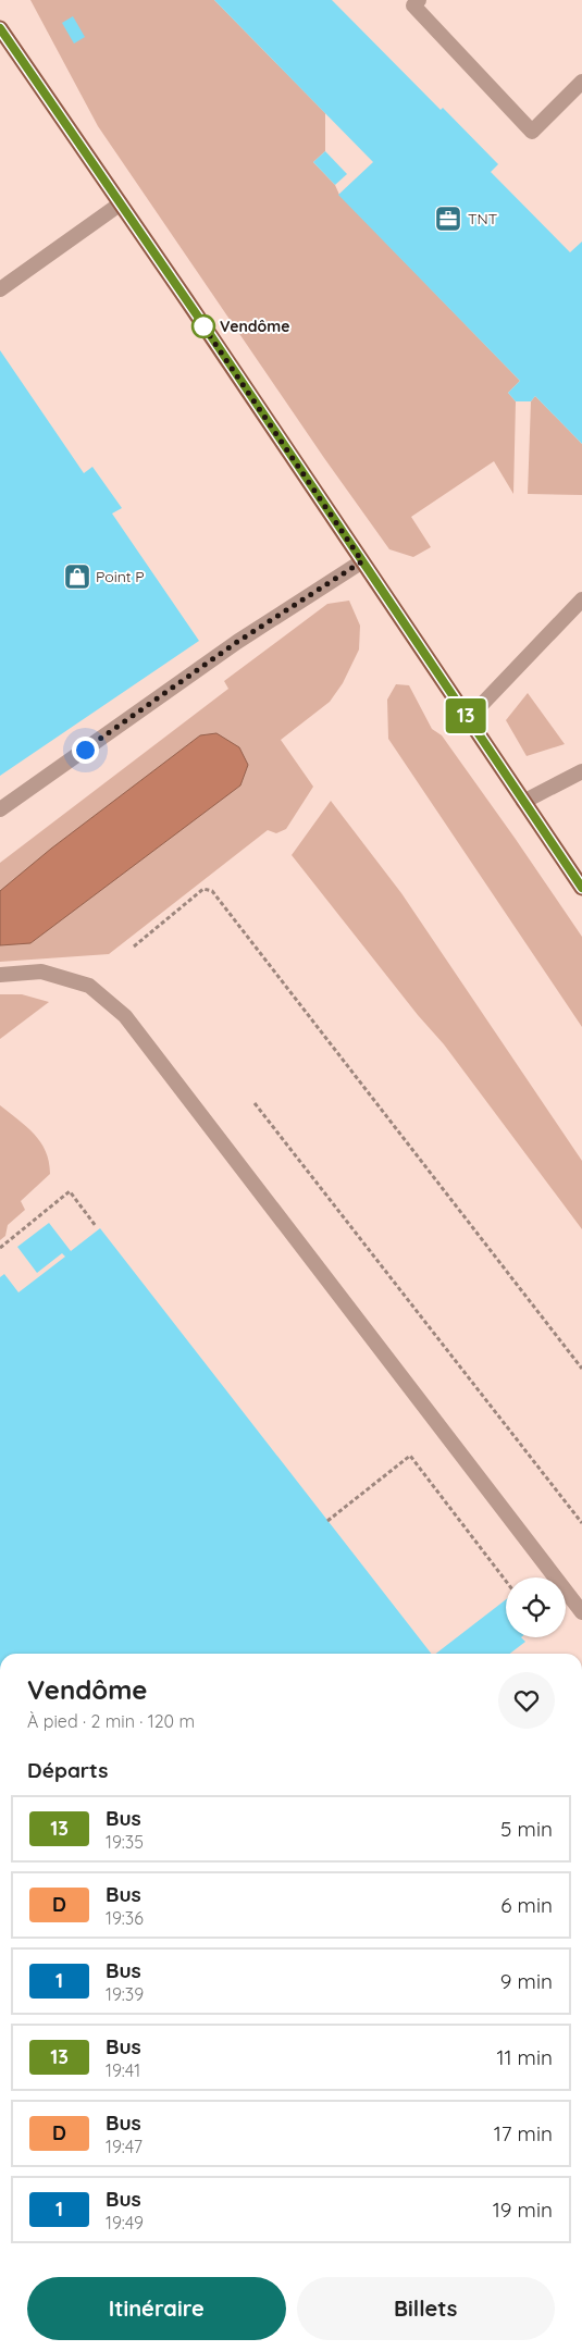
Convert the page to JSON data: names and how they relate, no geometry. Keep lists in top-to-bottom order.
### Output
{
  "places": {
    "office": ["TNT"],
    "other": ["Vendôme"],
    "shop": ["Point P"]
  },
  "lines": ["bus line 13"],
  "page": {
    "on_map": "13",
    "heading": [
      ["Vendôme", "À pied · 2 min · 120 m"],
      "Départs"
    ],
    "list": [
      {
        "mark": "13",
        "name": "Bus",
        "note": "19:35",
        "value": "5 min"
      },
      {
        "mark": "D",
        "name": "Bus",
        "note": "19:36",
        "value": "6 min"
      },
      {
        "mark": "1",
        "name": "Bus",
        "note": "19:39",
        "value": "9 min"
      },
      {
        "mark": "13",
        "name": "Bus",
        "note": "19:41",
        "value": "11 min"
      },
      {
        "mark": "D",
        "name": "Bus",
        "note": "19:47",
        "value": "17 min"
      },
      {
        "mark": "1",
        "name": "Bus",
        "note": "19:49",
        "value": "19 min"
      }
    ],
    "buttons": ["Itinéraire", "Billets"]
  }
}
